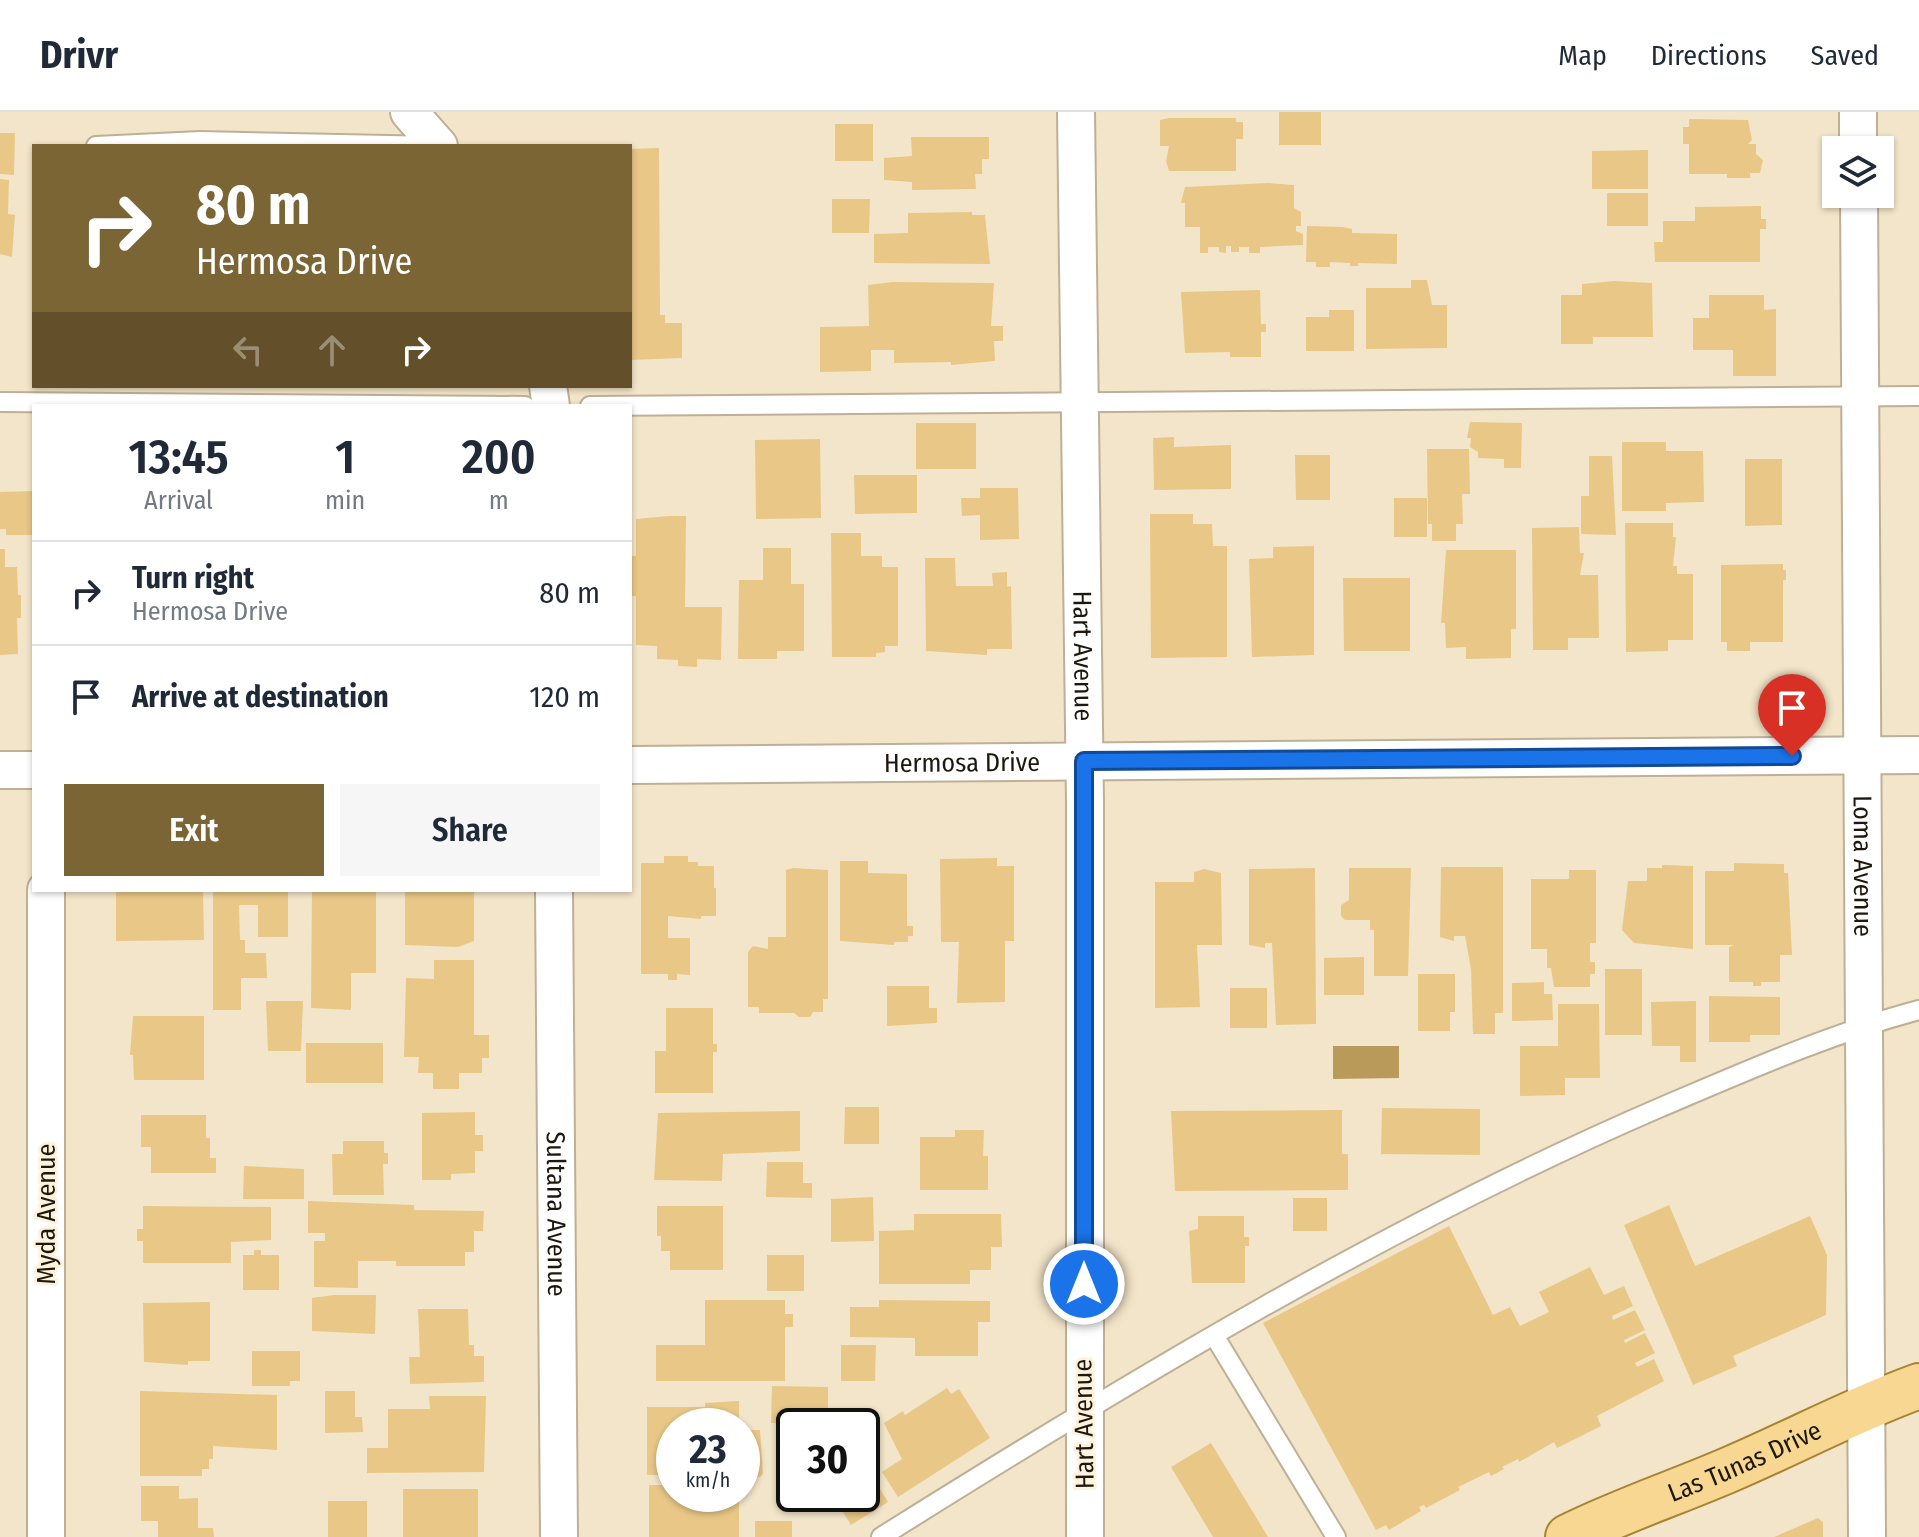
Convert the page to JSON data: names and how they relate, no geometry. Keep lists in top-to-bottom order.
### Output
{
  "streets": {
    "main road": ["Las Tunas Drive"],
    "street": [
      "Hart Avenue",
      "Hermosa Drive",
      "Loma Avenue",
      "Myda Avenue",
      "Sultana Avenue"
    ]
  },
  "crossings": [
    ["Hart Avenue", "Hermosa Drive"],
    ["Hermosa Drive", "Loma Avenue"],
    ["Loma Avenue", "Las Tunas Drive"]
  ],
  "page": {
    "header": "Drivr",
    "nav": ["Map", "Directions", "Saved"],
    "turn": ["80 m", "Hermosa Drive"],
    "eta": [
      "13:45",
      "Arrival",
      "1",
      "min",
      "200",
      "m"
    ],
    "list": [
      {
        "name": "Turn right",
        "note": "Hermosa Drive",
        "value": "80 m"
      },
      {
        "name": "Arrive at destination",
        "value": "120 m"
      }
    ],
    "buttons": ["Exit", "Share"],
    "speed": "23 km/h",
    "limit": "30"
  }
}
